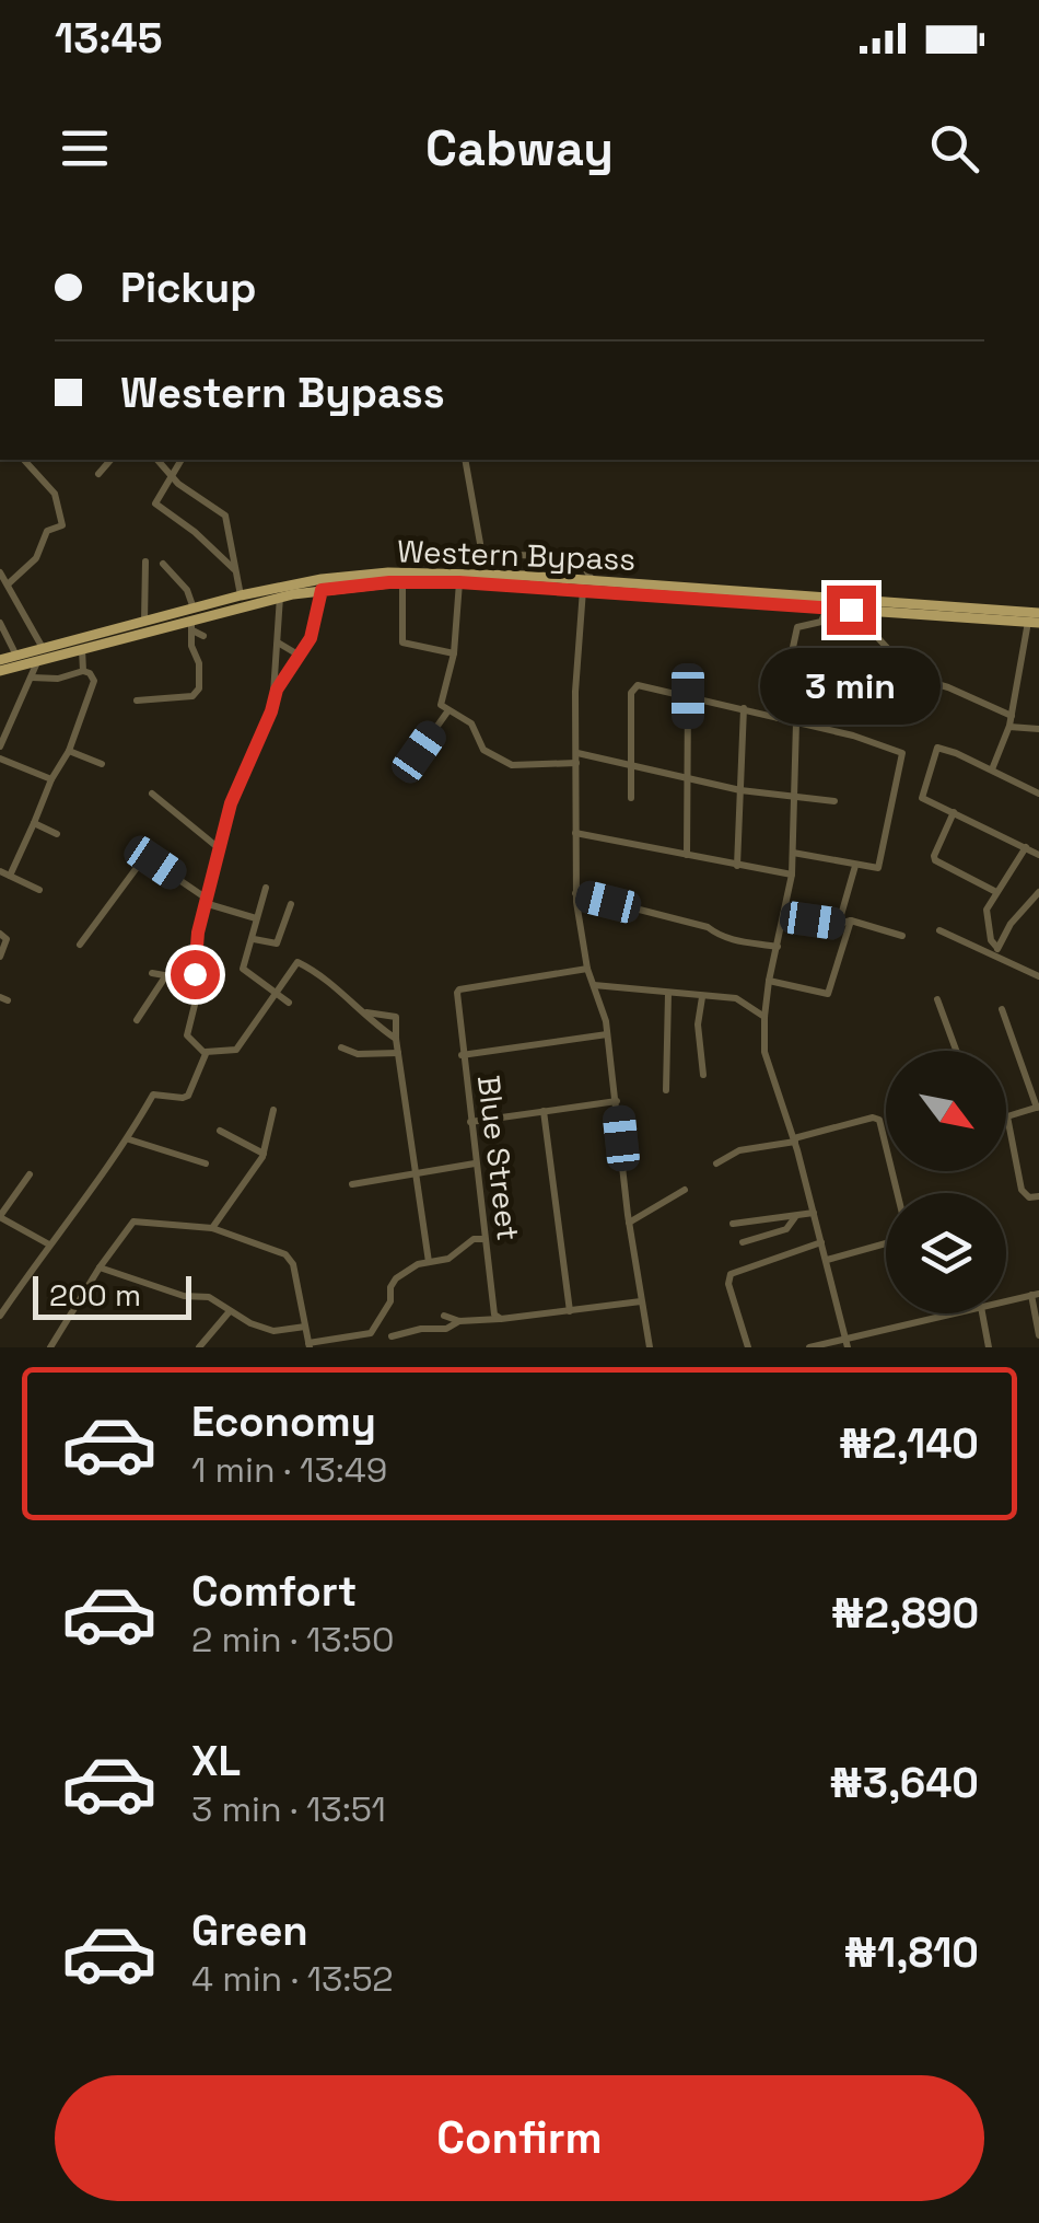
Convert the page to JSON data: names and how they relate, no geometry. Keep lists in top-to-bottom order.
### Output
{
  "streets": {
    "main road": ["Western Bypass"],
    "street": ["Blue Street"]
  },
  "scale_bar": "200 m",
  "north": "bottom right",
  "page": {
    "status": "13:45",
    "header": "Cabway",
    "banner": ["Pickup", "Western Bypass"],
    "bubble": "3 min",
    "scale": "200 m",
    "list": [
      {
        "name": "Economy",
        "note": "1 min · 13:49",
        "value": "₦2,140"
      },
      {
        "name": "Comfort",
        "note": "2 min · 13:50",
        "value": "₦2,890"
      },
      {
        "name": "XL",
        "note": "3 min · 13:51",
        "value": "₦3,640"
      },
      {
        "name": "Green",
        "note": "4 min · 13:52",
        "value": "₦1,810"
      }
    ],
    "buttons": "Confirm"
  }
}
